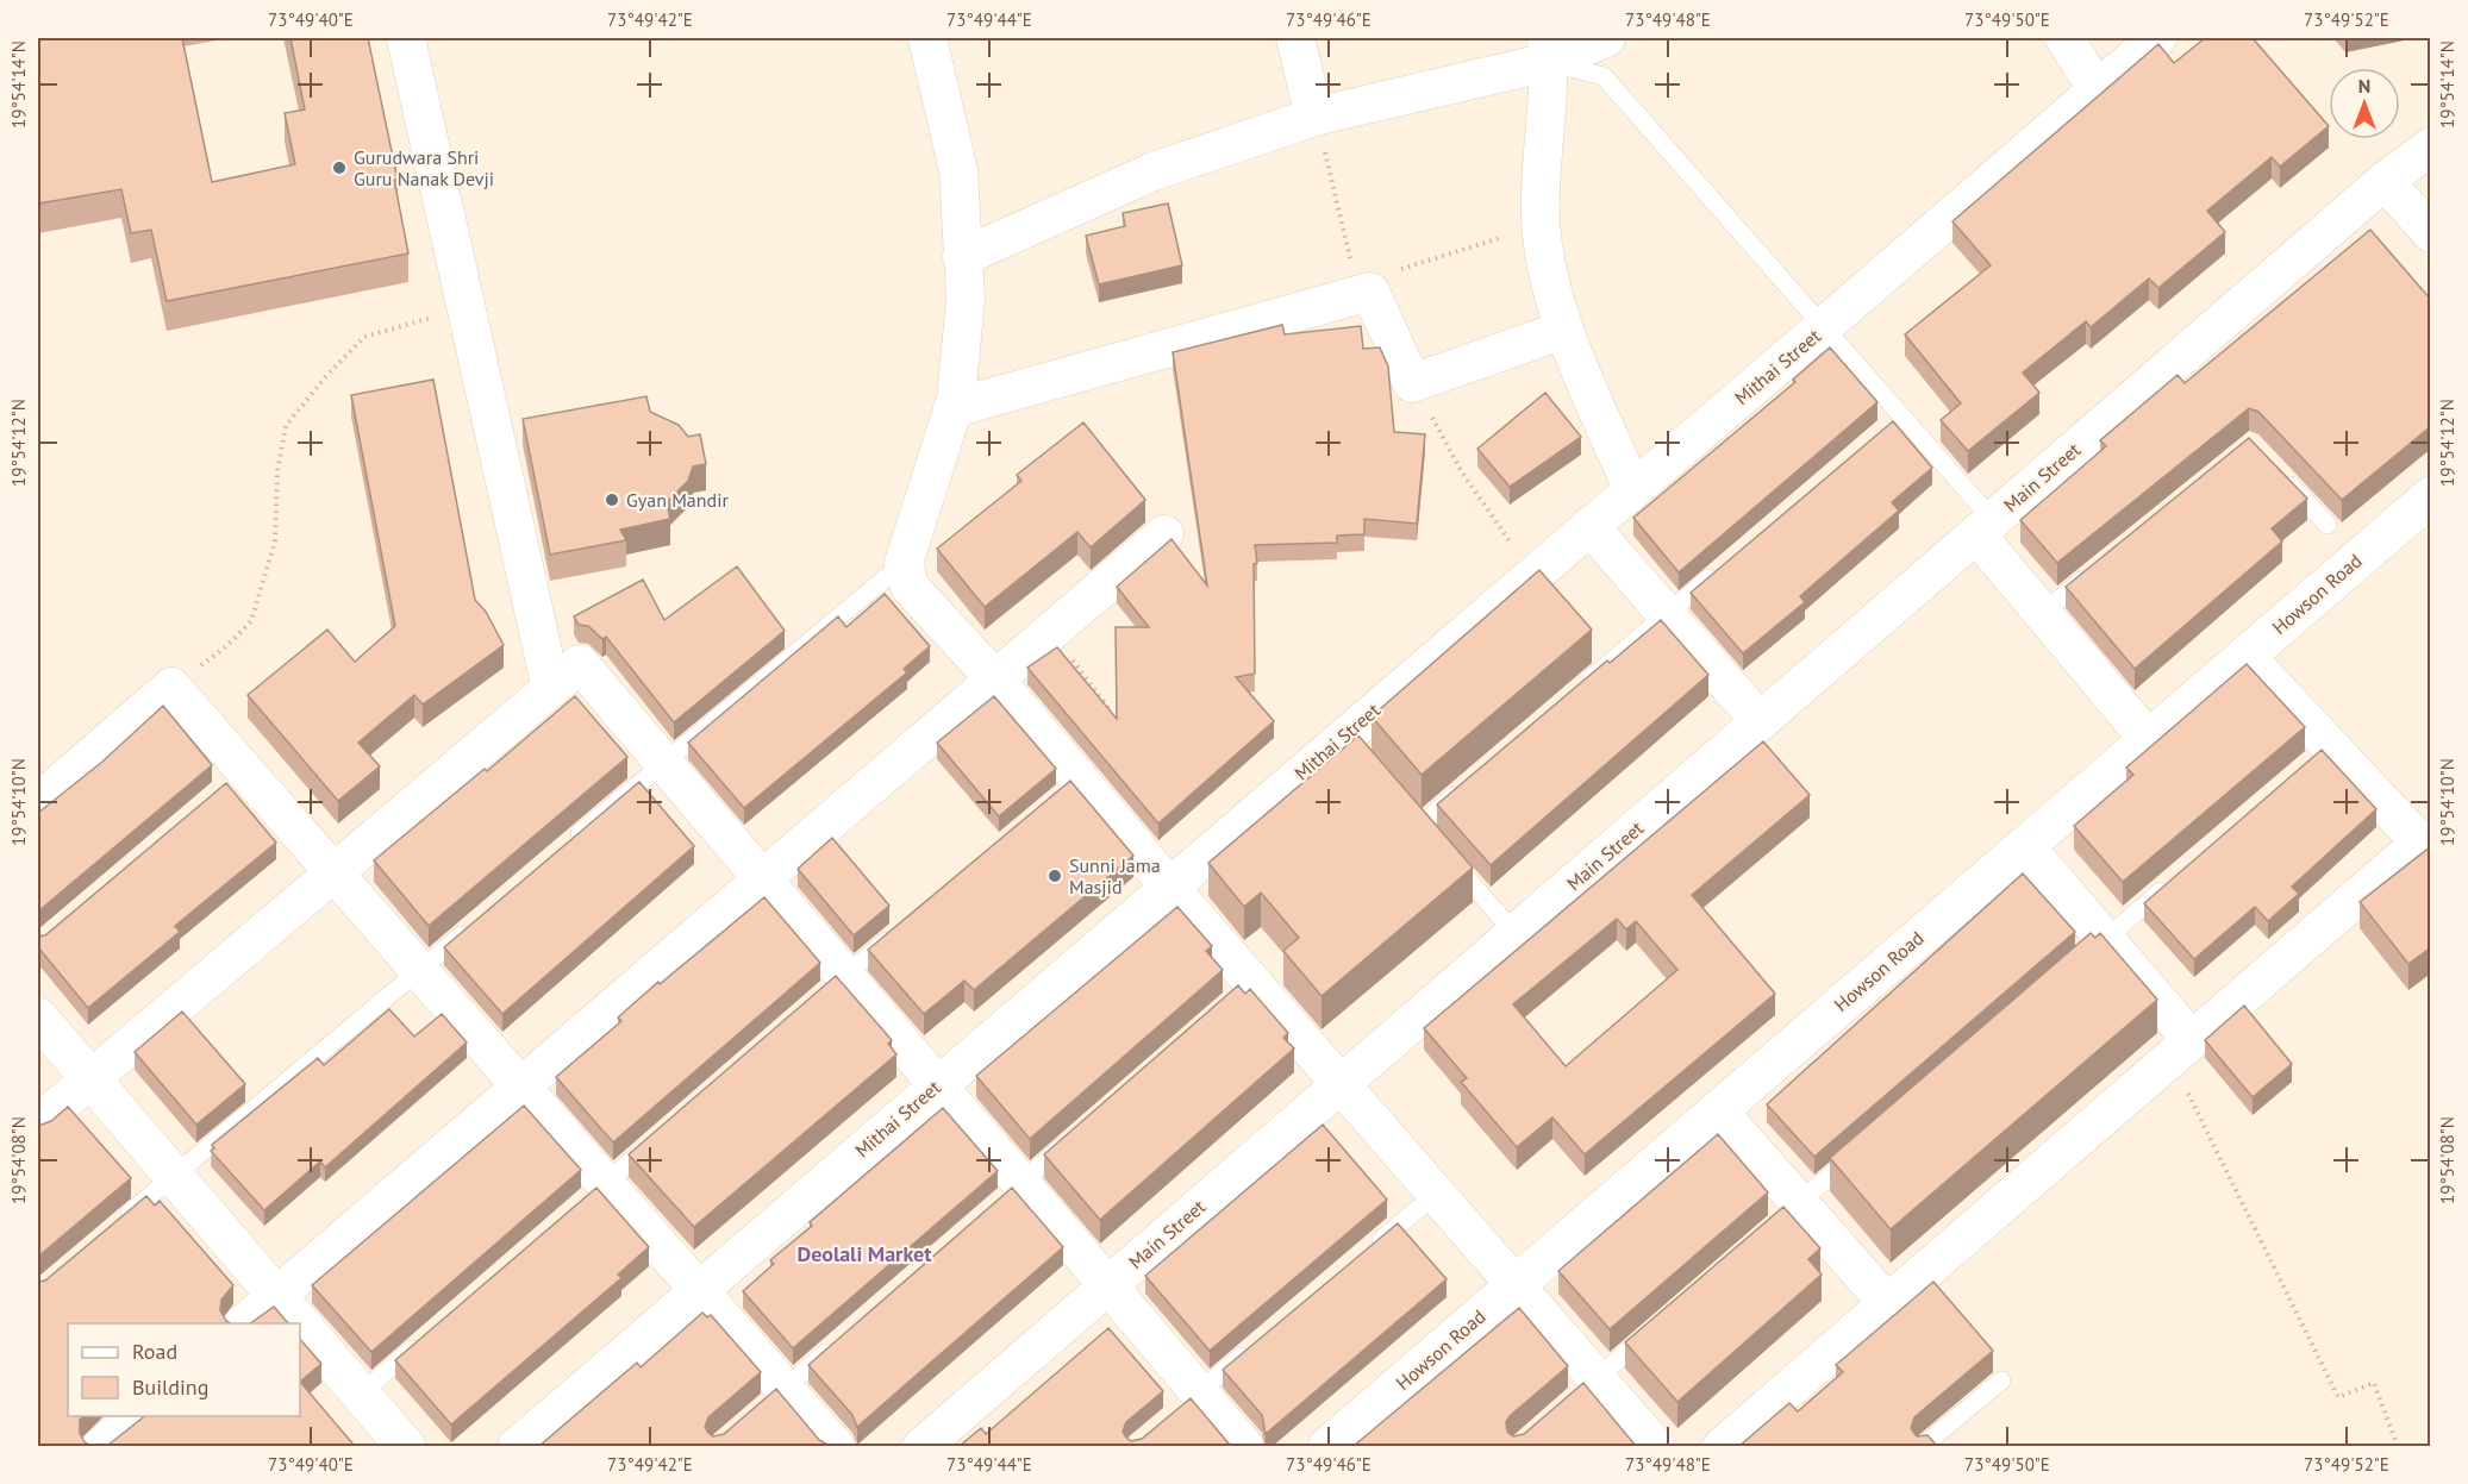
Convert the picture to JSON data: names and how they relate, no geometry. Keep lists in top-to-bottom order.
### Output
{
  "streets": {
    "street": ["Mithai Street", "Main Street", "Howson Road"]
  },
  "districts": ["Deolali Market"],
  "places": ["Gurudwara Shri Guru Nanak Devji", "Gyan Mandir", "Sunni Jama Masjid"],
  "legend": ["Road", "Building"],
  "north": "top",
  "coordinates": [
    "73°49'40\"E",
    "73°49'42\"E",
    "73°49'44\"E",
    "73°49'46\"E",
    "73°49'48\"E",
    "73°49'50\"E",
    "73°49'52\"E",
    "19°54'14\"N",
    "19°54'12\"N",
    "19°54'10\"N",
    "19°54'08\"N"
  ]
}
